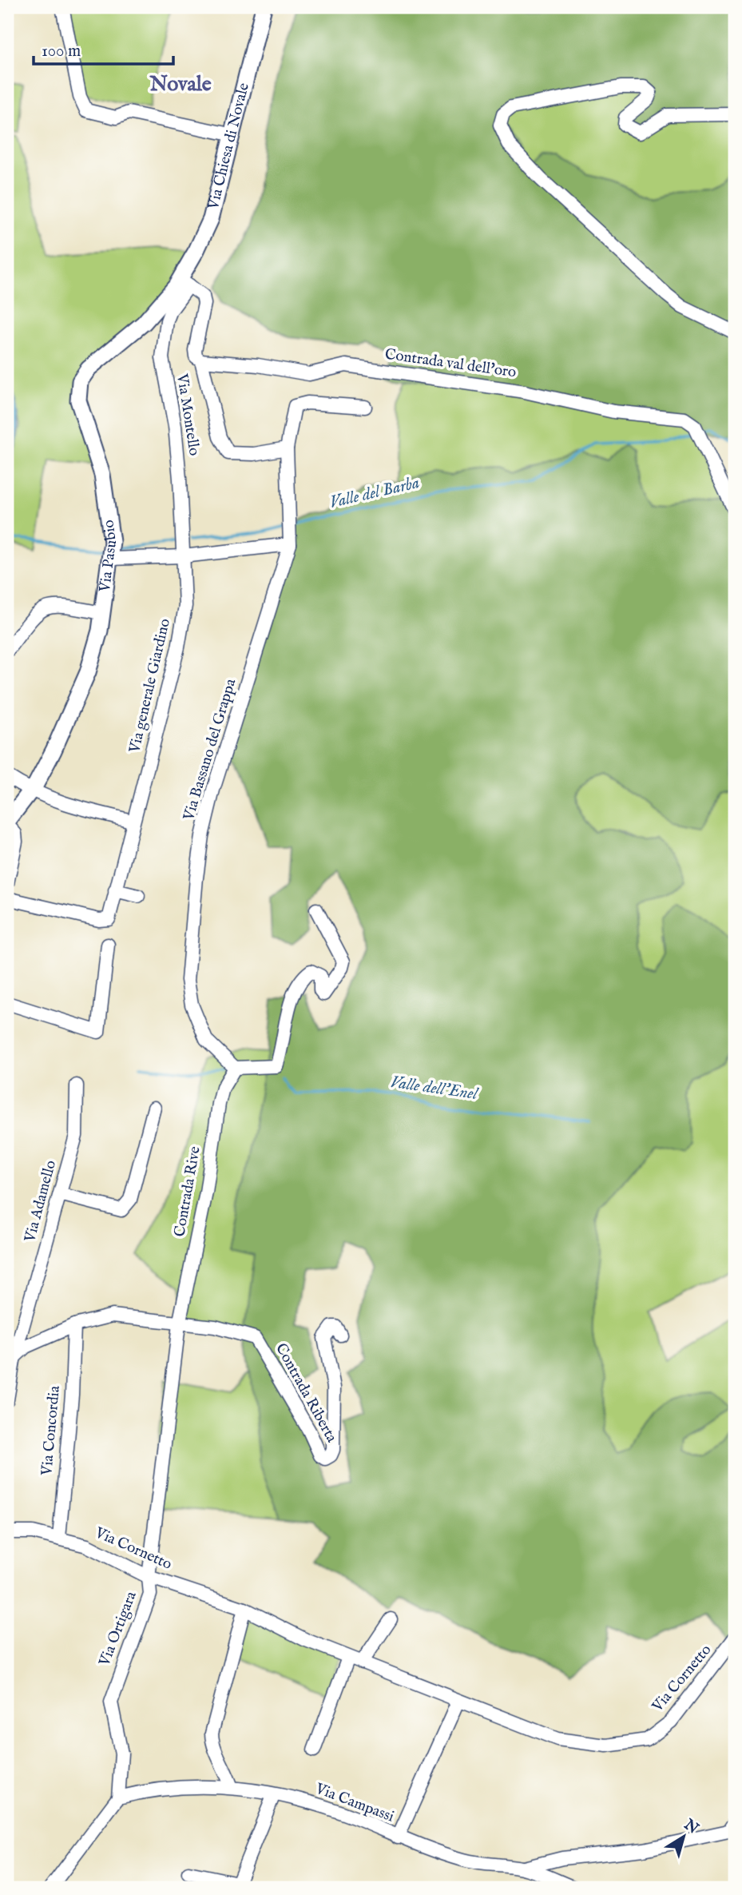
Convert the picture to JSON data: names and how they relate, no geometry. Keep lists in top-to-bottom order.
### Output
{
  "streets": {
    "main road": ["Via Chiesa di Novale", "Via Pasubio"],
    "street": [
      "Contrada val dell'oro",
      "Via Montello",
      "Via generale Giardino",
      "Via Bassano del Grappa",
      "Contrada Rive",
      "Via Adamello",
      "Contrada Riberta",
      "Via Concordia",
      "Via Cornetto",
      "Via Ortigara",
      "Via Campassi"
    ]
  },
  "crossings": [
    ["Via Chiesa di Novale", "Via Montello"],
    ["Via Chiesa di Novale", "Via Pasubio"],
    ["Via Montello", "Via Pasubio"],
    ["Via Montello", "Via generale Giardino"],
    ["Via Bassano del Grappa", "Contrada Rive"],
    ["Contrada Rive", "Contrada Riberta"],
    ["Contrada Rive", "Via Ortigara"],
    ["Contrada Riberta", "Via Ortigara"],
    ["Via Concordia", "Via Cornetto"],
    ["Via Cornetto", "Via Ortigara"],
    ["Via Ortigara", "Via Campassi"]
  ],
  "districts": ["Novale"],
  "water": ["Valle del Barba", "Valle dell'Enel"],
  "scale_bar": "100 m",
  "north": "top right"
}
